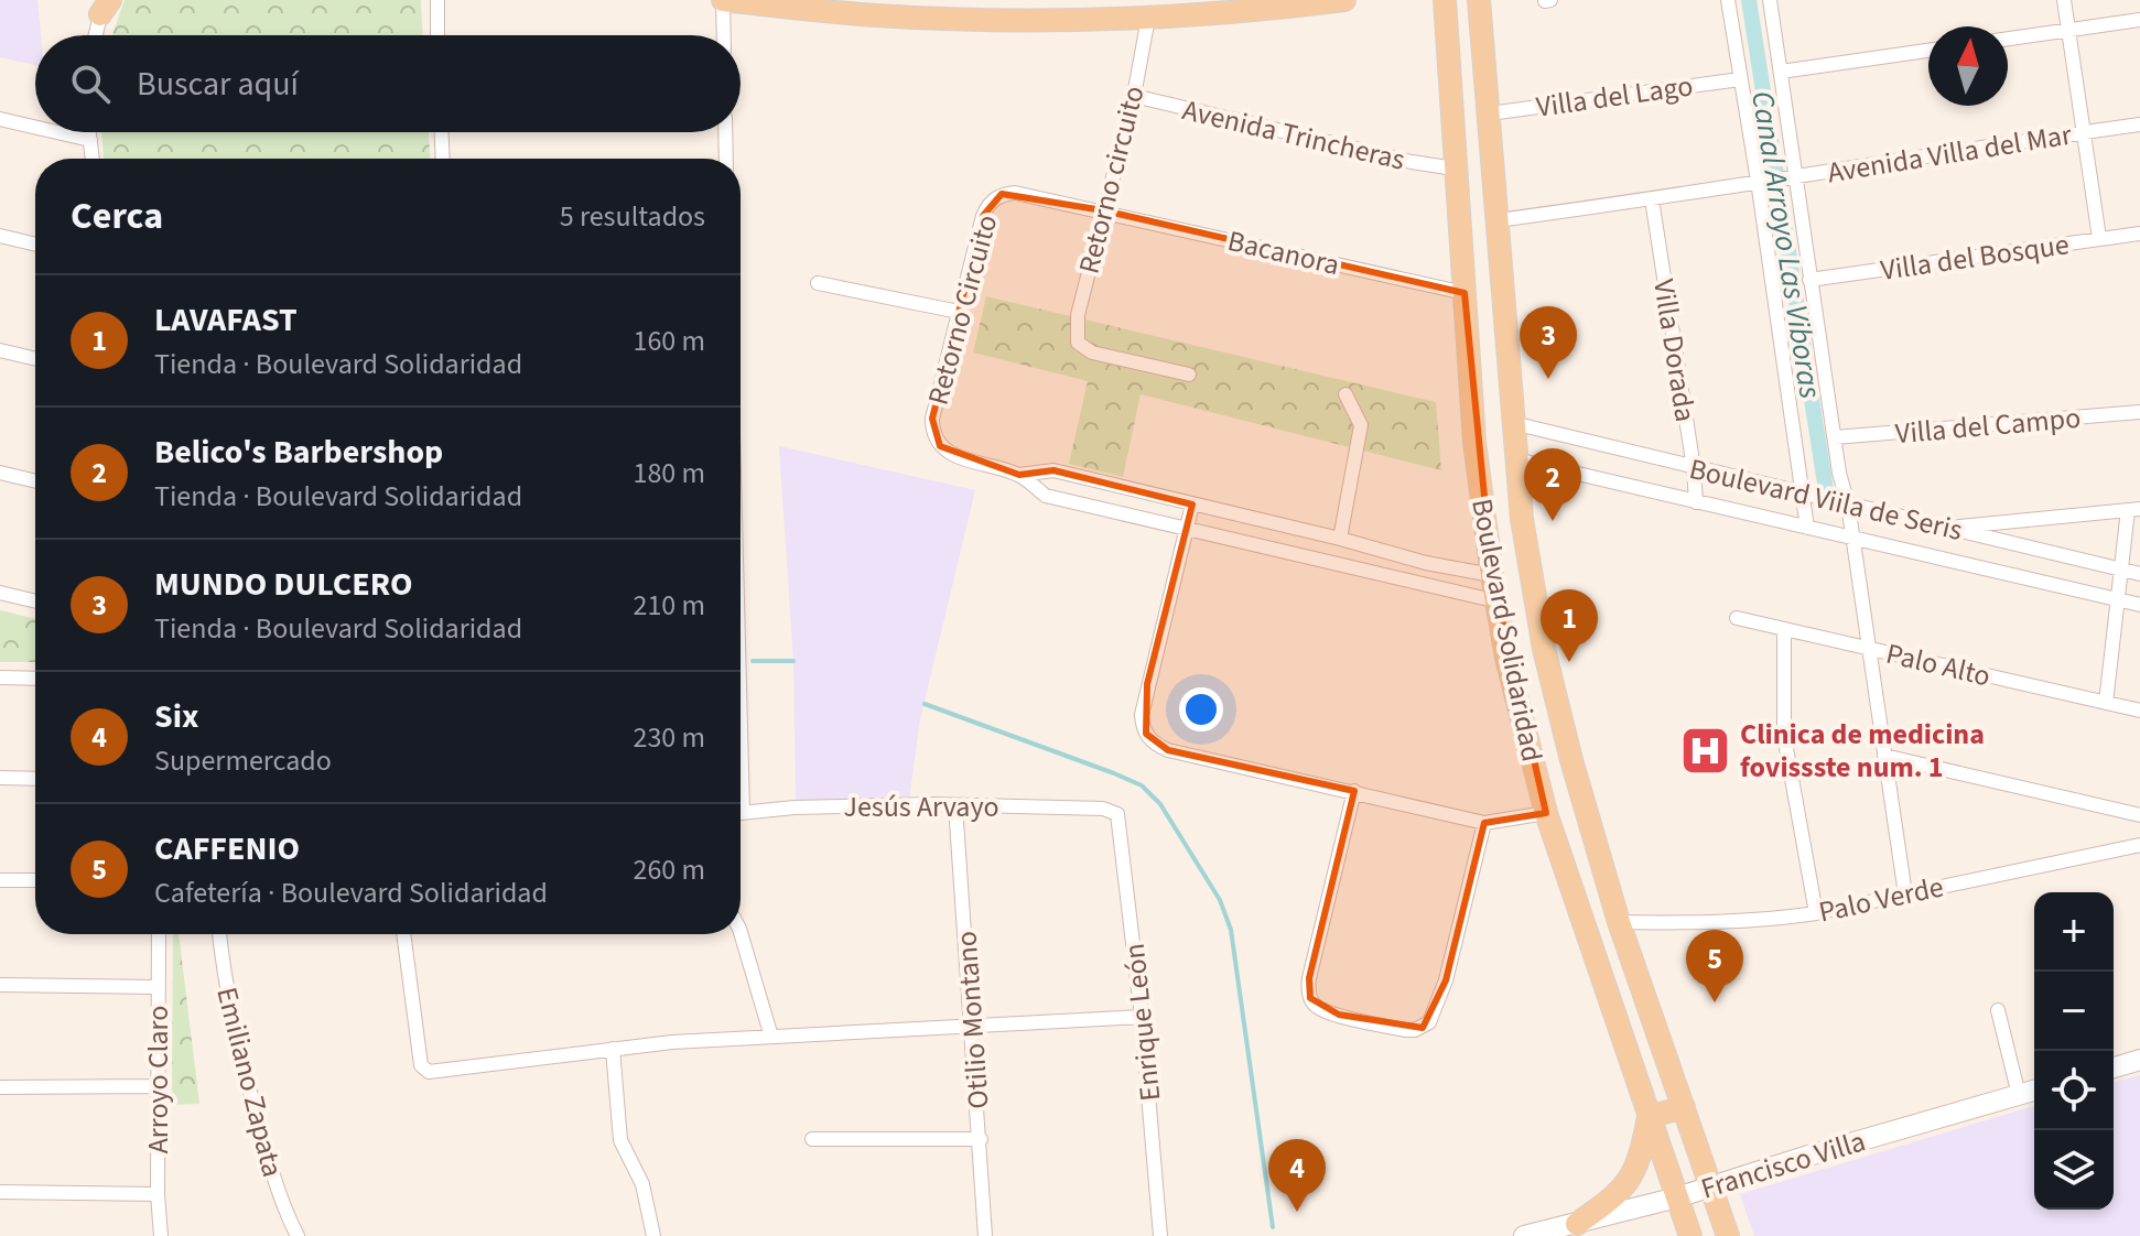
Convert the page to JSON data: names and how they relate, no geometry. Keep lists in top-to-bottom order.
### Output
{
  "streets": {
    "main road": ["Boulevard Solidaridad", "Francisco Villa"],
    "street": [
      "Villa del Lago",
      "Avenida Trincheras",
      "Avenida Villa del Mar",
      "Retorno circuito",
      "Bacanora",
      "Villa del Bosque",
      "Retorno Circuito",
      "Villa Dorada",
      "Villa del Campo",
      "Boulevard Viila de Seris",
      "Palo Alto",
      "Jesús Arvayo",
      "Palo Verde",
      "Otilio Montano",
      "Enrique León",
      "Arroyo Claro",
      "Emiliano Zapata"
    ]
  },
  "crossings": [
    ["Villa del Lago", "Boulevard Solidaridad"],
    ["Avenida Trincheras", "Retorno circuito"],
    ["Avenida Trincheras", "Boulevard Solidaridad"],
    ["Avenida Villa del Mar", "Villa Dorada"],
    ["Avenida Villa del Mar", "Boulevard Solidaridad"],
    ["Retorno circuito", "Bacanora"],
    ["Retorno circuito", "Retorno Circuito"],
    ["Bacanora", "Retorno Circuito"],
    ["Bacanora", "Boulevard Solidaridad"],
    ["Villa Dorada", "Boulevard Viila de Seris"],
    ["Boulevard Viila de Seris", "Boulevard Solidaridad"],
    ["Boulevard Solidaridad", "Palo Verde"],
    ["Boulevard Solidaridad", "Francisco Villa"],
    ["Jesús Arvayo", "Otilio Montano"],
    ["Jesús Arvayo", "Enrique León"]
  ],
  "water": ["Canal Arroyo Las Viboras"],
  "places": {
    "hospital": ["Clinica de medicina fovissste num. 1"]
  },
  "north": "top",
  "page": {
    "search": "Buscar aquí",
    "heading": ["Cerca", "5 resultados"],
    "list": [
      {
        "mark": "1",
        "name": "LAVAFAST",
        "note": "Tienda · Boulevard Solidaridad",
        "value": "160 m"
      },
      {
        "mark": "2",
        "name": "Belico's Barbershop",
        "note": "Tienda · Boulevard Solidaridad",
        "value": "180 m"
      },
      {
        "mark": "3",
        "name": "MUNDO DULCERO",
        "note": "Tienda · Boulevard Solidaridad",
        "value": "210 m"
      },
      {
        "mark": "4",
        "name": "Six",
        "note": "Supermercado",
        "value": "230 m"
      },
      {
        "mark": "5",
        "name": "CAFFENIO",
        "note": "Cafetería · Boulevard Solidaridad",
        "value": "260 m"
      }
    ],
    "pins": [
      "3",
      "2",
      "1",
      "5",
      "4"
    ],
    "map_buttons": ["+", "−"]
  }
}
